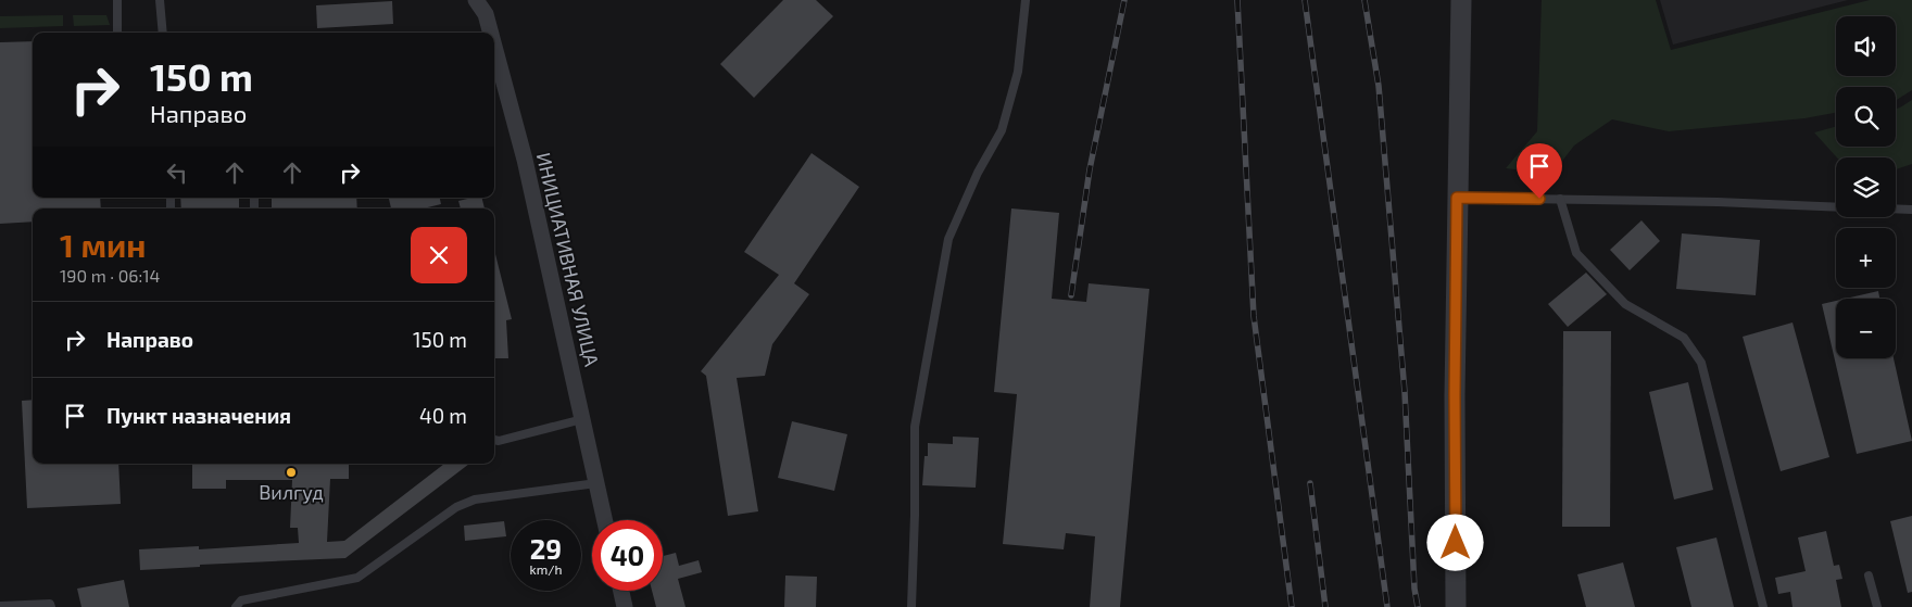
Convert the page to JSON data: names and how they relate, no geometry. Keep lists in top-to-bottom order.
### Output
{
  "streets": {
    "street": ["ИНИЦИАТИВНАЯ УЛИЦА"]
  },
  "places": ["Вилгуд"],
  "page": {
    "map_buttons": ["+", "−"],
    "turn": ["150 m", "Направо"],
    "heading": ["1 мин", "190 m · 06:14"],
    "list": [
      {
        "name": "Направо",
        "value": "150 m"
      },
      {
        "name": "Пункт назначения",
        "value": "40 m"
      }
    ],
    "speed": "29 km/h",
    "limit": "40"
  }
}
